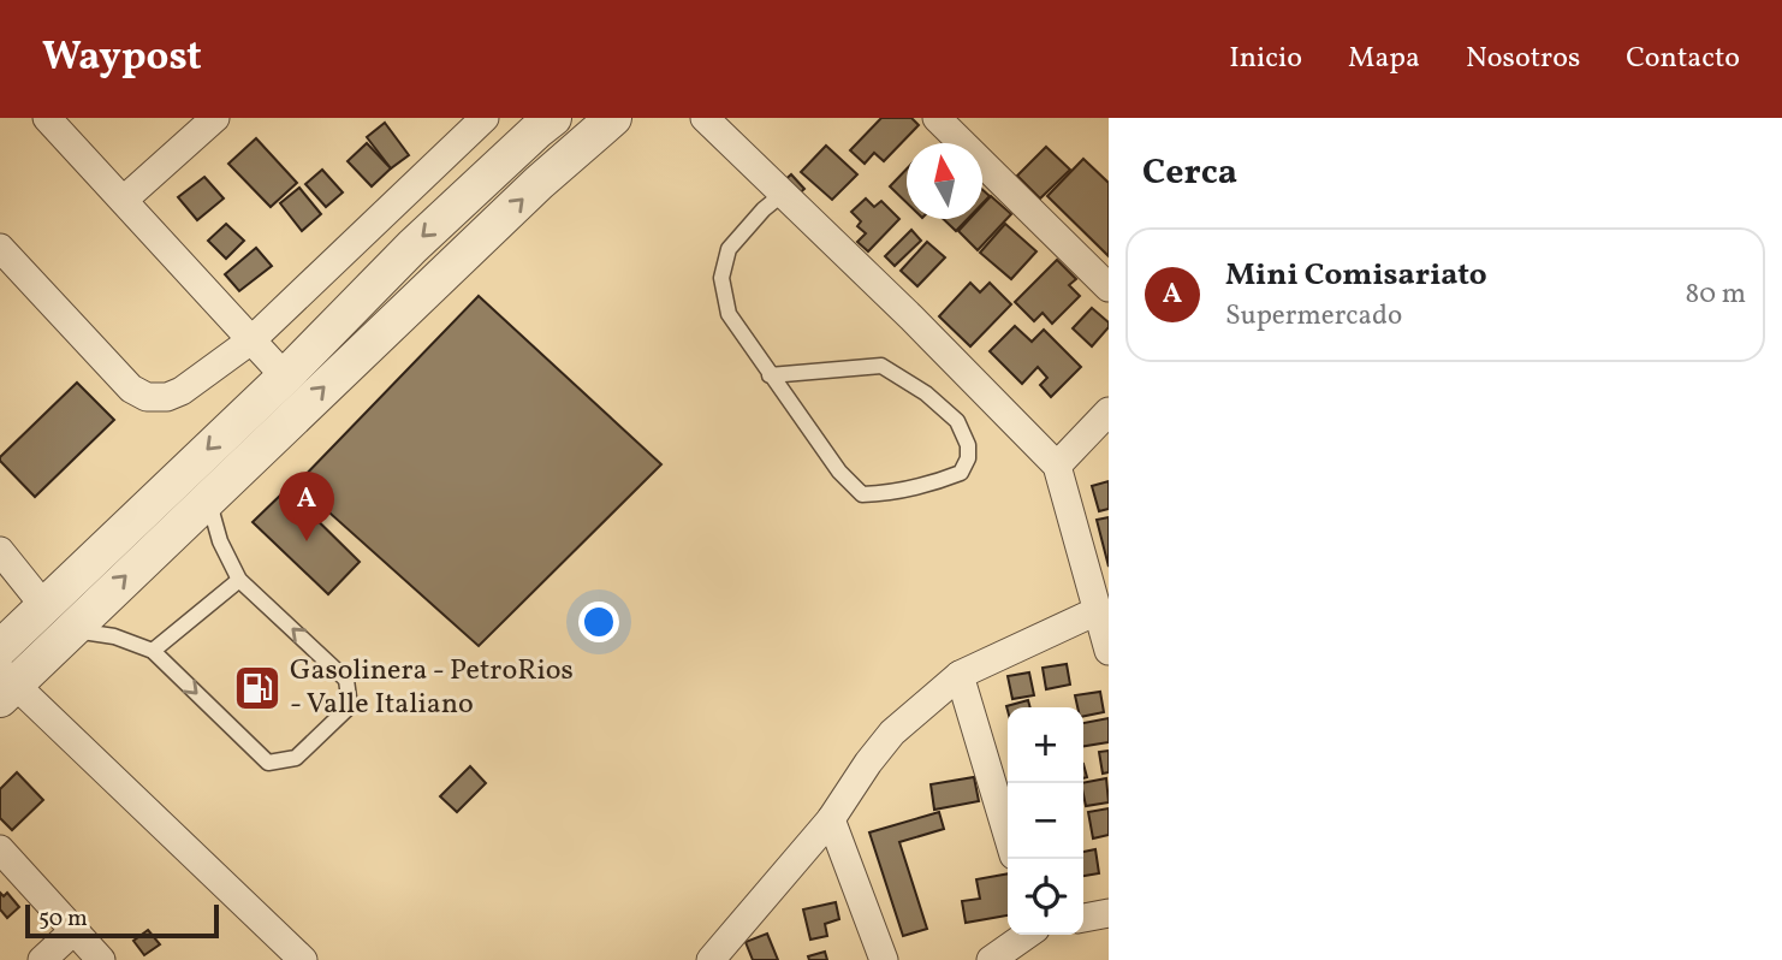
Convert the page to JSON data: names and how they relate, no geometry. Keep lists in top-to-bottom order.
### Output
{
  "places": {
    "fuel station": ["Gasolinera - PetroRios - Valle Italiano"]
  },
  "scale_bar": "50 m",
  "north": "top",
  "page": {
    "header": "Waypost",
    "nav": [
      "Inicio",
      "Mapa",
      "Nosotros",
      "Contacto"
    ],
    "heading": "Cerca",
    "list": [
      {
        "mark": "A",
        "name": "Mini Comisariato",
        "note": "Supermercado",
        "value": "80 m"
      }
    ],
    "pins": "A",
    "map_buttons": ["+", "−"],
    "scale": "50 m"
  }
}
